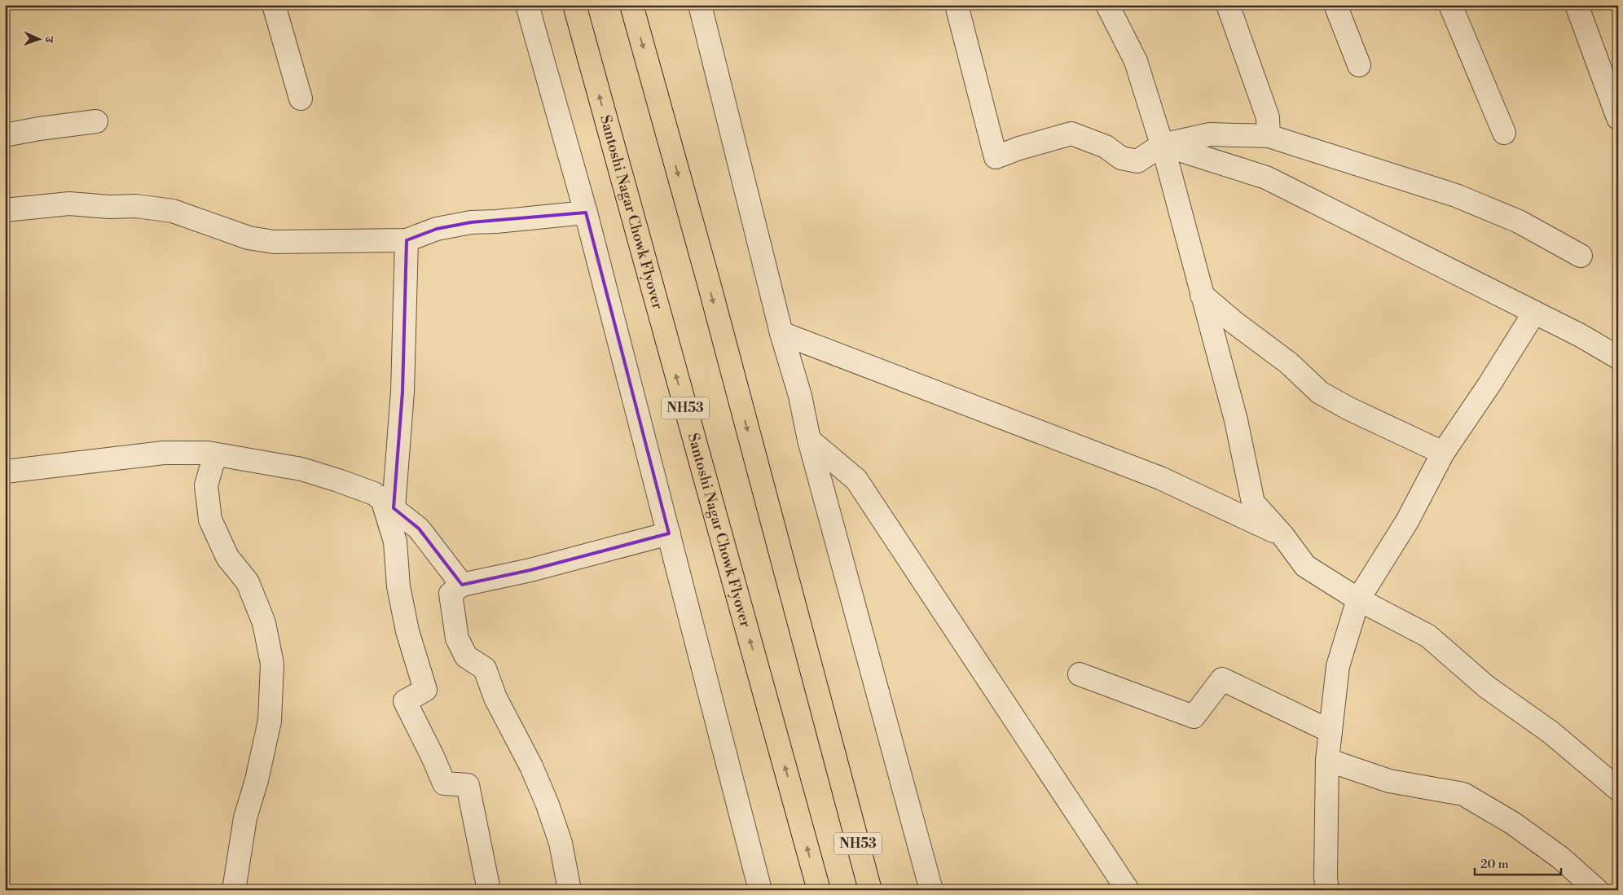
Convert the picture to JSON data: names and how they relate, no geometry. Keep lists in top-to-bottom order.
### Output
{
  "streets": {
    "highway": ["Santoshi Nagar Chowk Flyover", "NH53"]
  },
  "scale_bar": "20 m",
  "north": "right"
}
